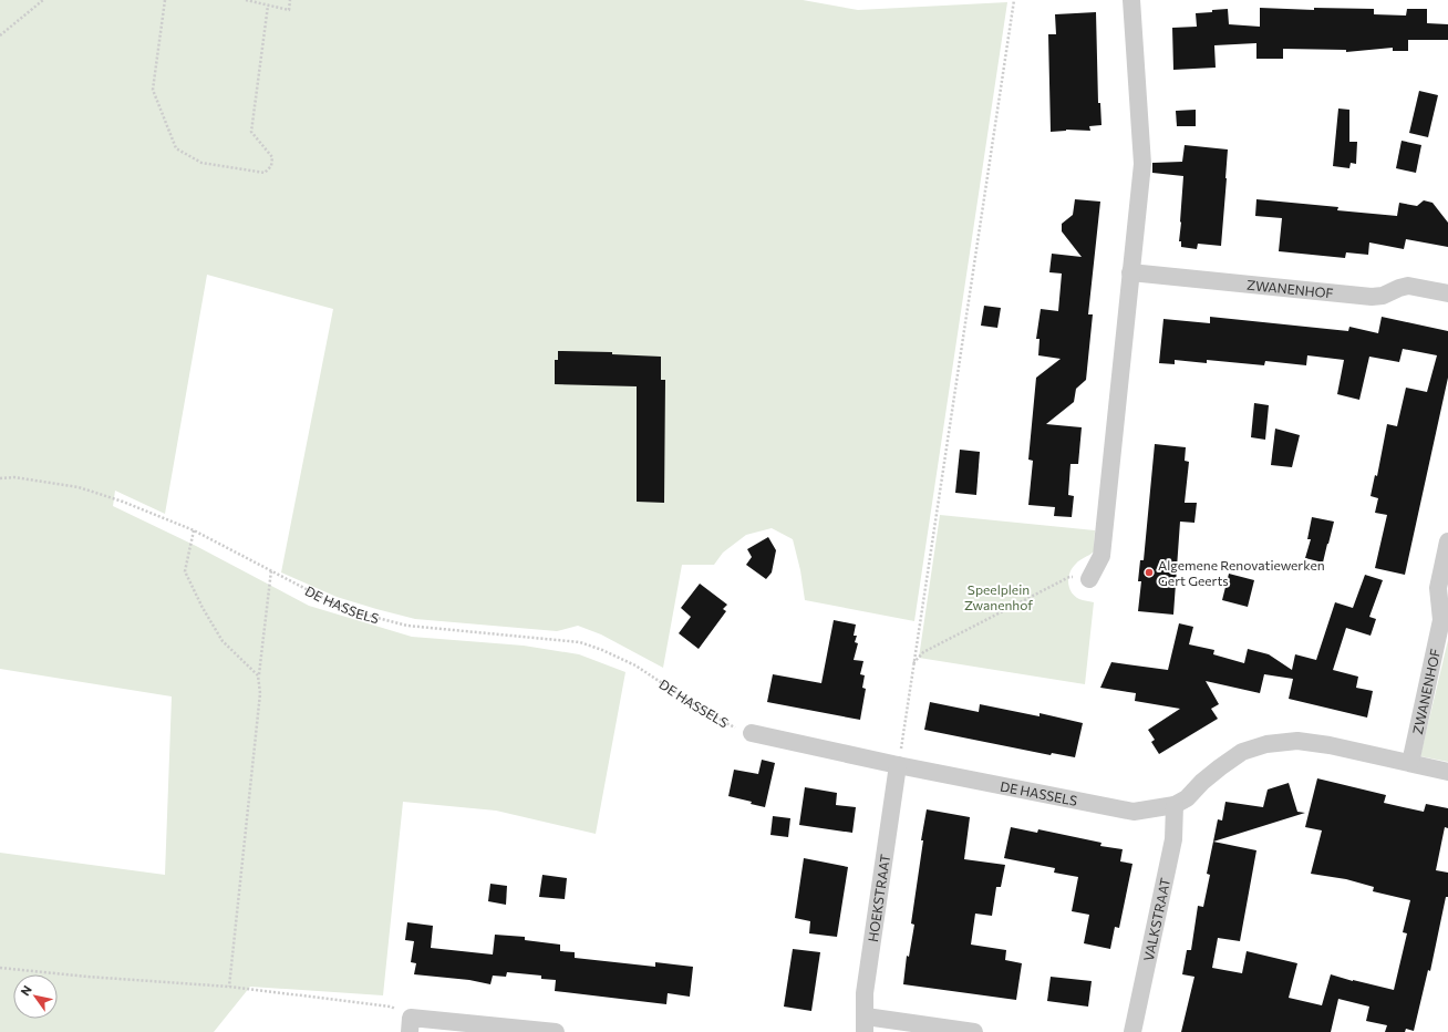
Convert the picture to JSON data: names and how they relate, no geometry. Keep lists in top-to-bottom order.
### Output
{
  "streets": {
    "street": [
      "ZWANENHOF",
      "DE HASSELS",
      "HOEKSTRAAT",
      "VALKSTRAAT"
    ]
  },
  "crossings": [
    ["ZWANENHOF", "DE HASSELS"],
    ["DE HASSELS", "HOEKSTRAAT"],
    ["DE HASSELS", "VALKSTRAAT"]
  ],
  "parks": ["Speelplein Zwanenhof"],
  "places": ["Algemene Renovatiewerken Gert Geerts"],
  "north": "top left"
}
